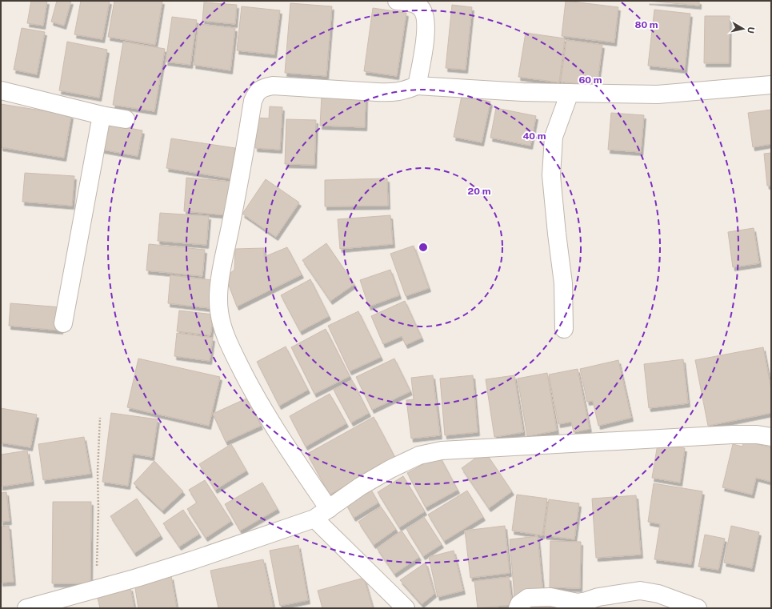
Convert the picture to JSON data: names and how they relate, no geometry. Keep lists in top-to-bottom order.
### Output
{
  "north": "right",
  "rings": [
    "80 m",
    "60 m",
    "40 m",
    "20 m"
  ]
}
